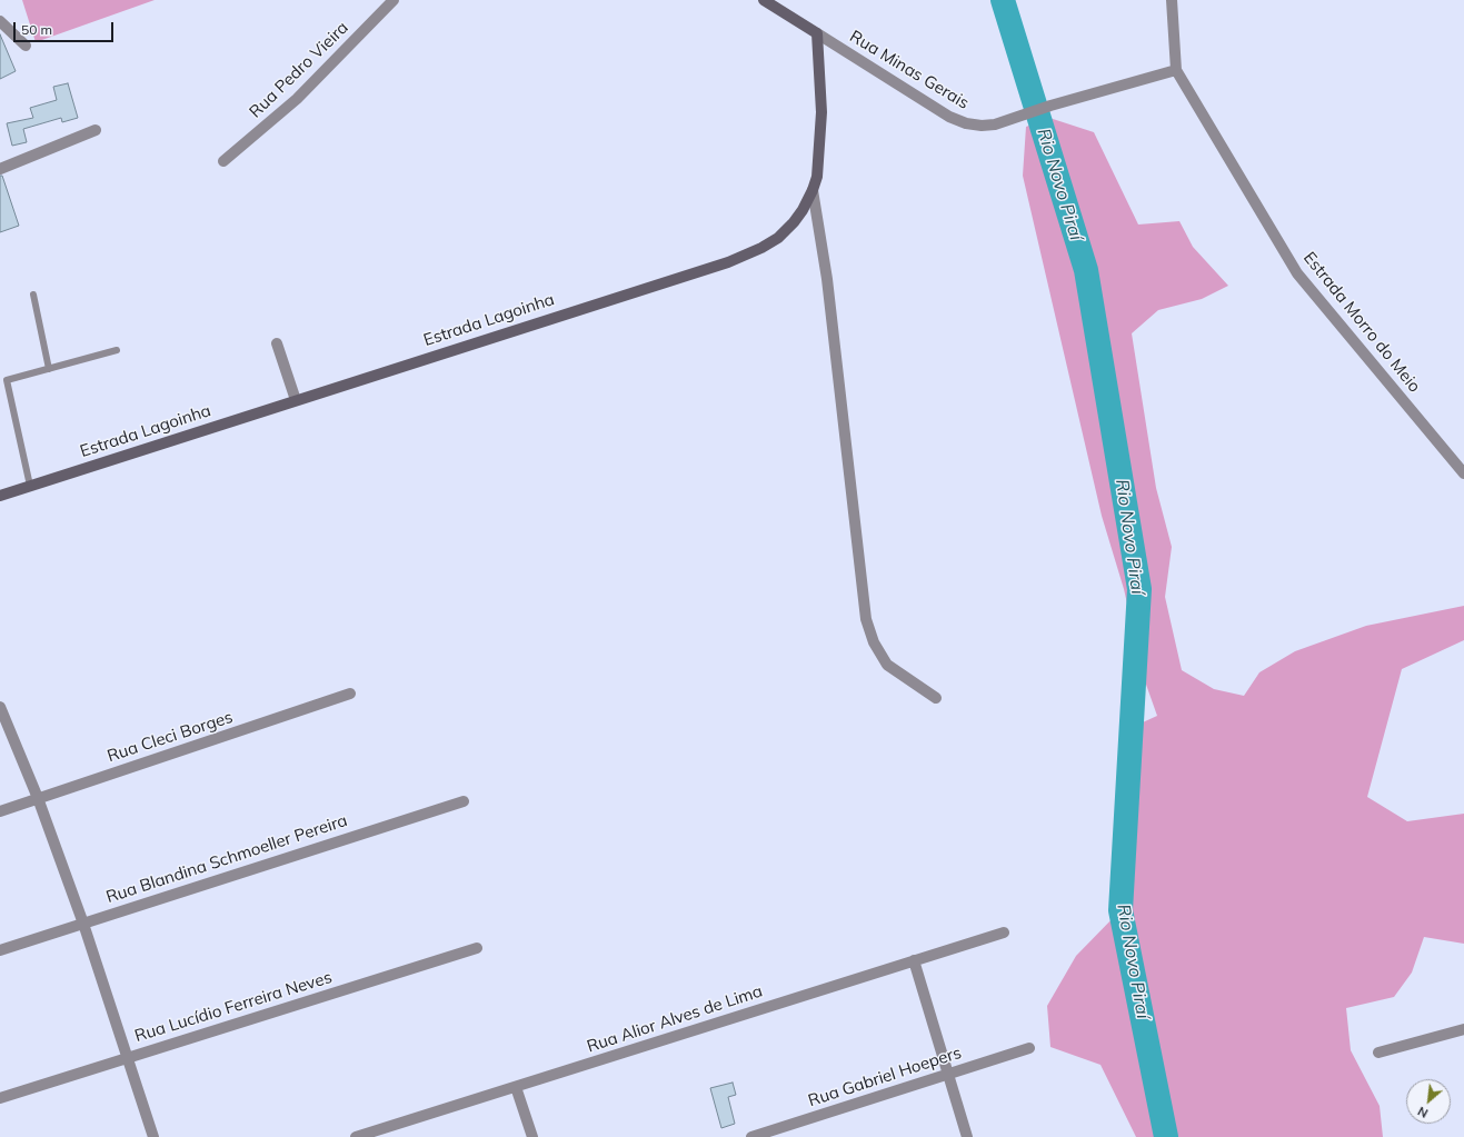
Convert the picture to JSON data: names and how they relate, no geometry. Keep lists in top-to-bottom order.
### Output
{
  "streets": {
    "main road": ["Rua Minas Gerais", "Estrada Lagoinha"],
    "street": [
      "Rua Pedro Vieira",
      "Estrada Morro do Meio",
      "Rua Cleci Borges",
      "Rua Blandina Schmoeller Pereira",
      "Rua Lucídio Ferreira Neves",
      "Rua Alior Alves de Lima",
      "Rua Gabriel Hoepers"
    ]
  },
  "crossings": [
    ["Rua Minas Gerais", "Estrada Lagoinha"],
    ["Rua Minas Gerais", "Estrada Morro do Meio"]
  ],
  "water": ["Rio Novo Piraí"],
  "scale_bar": "50 m",
  "north": "bottom left"
}
